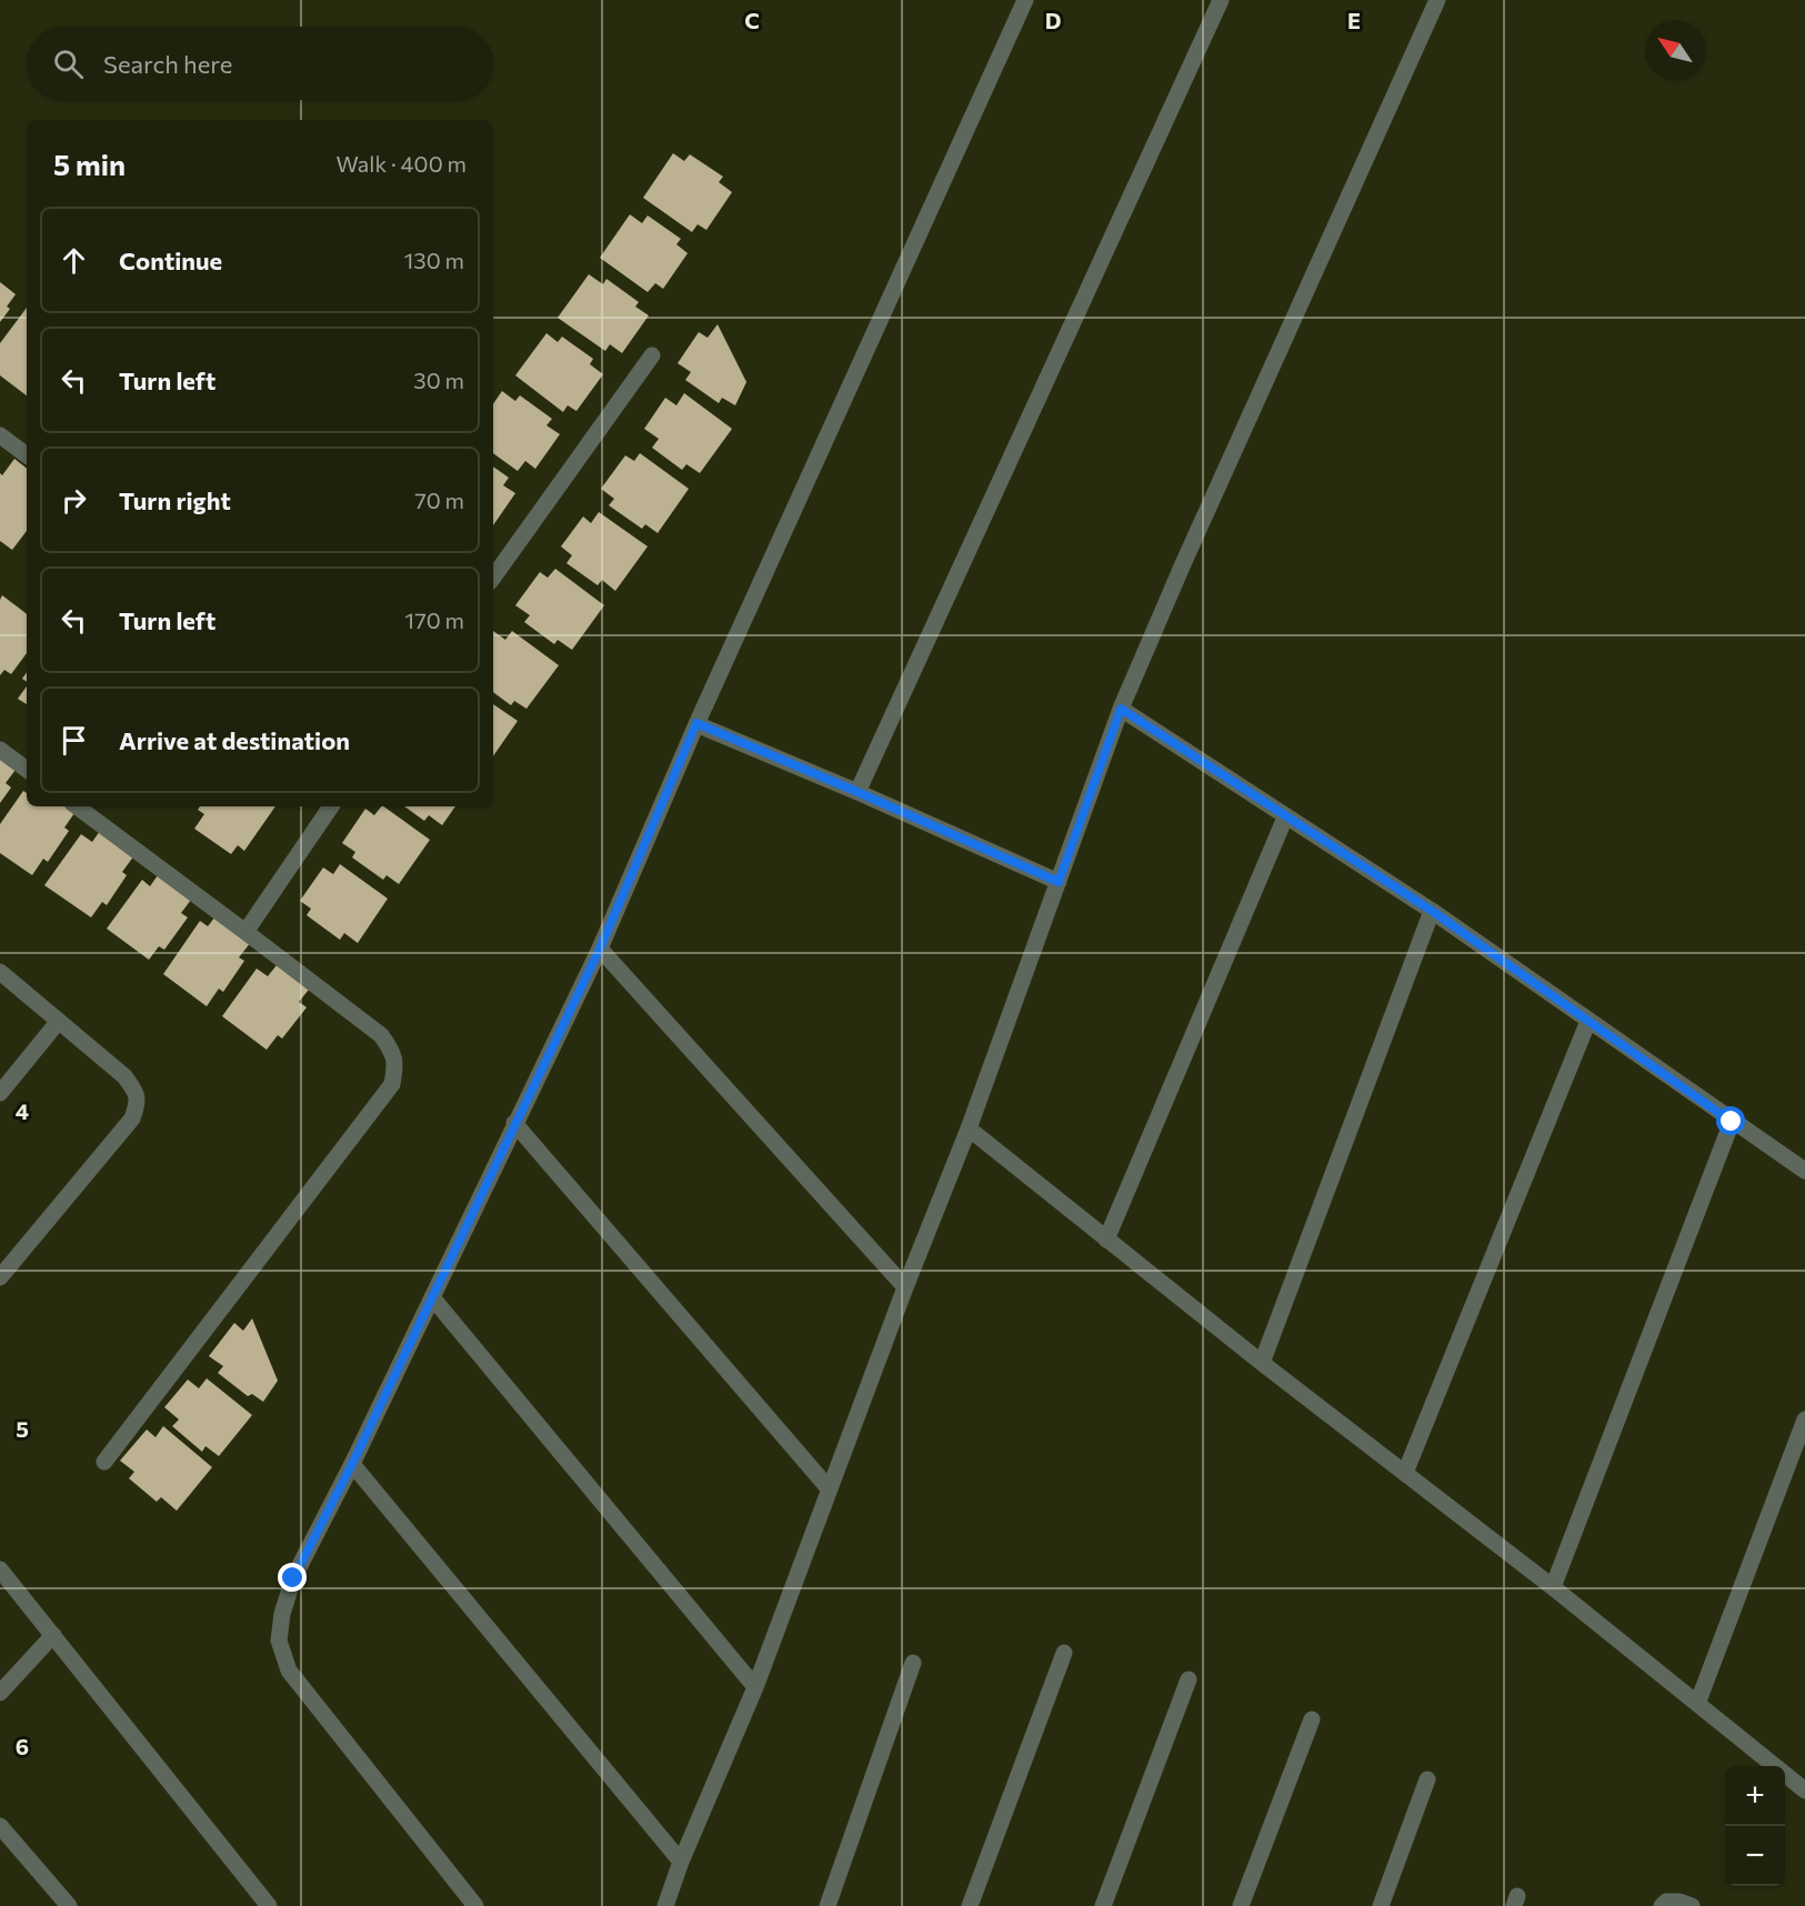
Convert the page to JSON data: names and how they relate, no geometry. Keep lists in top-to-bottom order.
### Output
{
  "north": "top left",
  "page": {
    "search": "Search here",
    "heading": ["5 min", "Walk · 400 m"],
    "list": [
      ["Continue", "130 m"],
      ["Turn left", "30 m"],
      ["Turn right", "70 m"],
      ["Turn left", "170 m"],
      "Arrive at destination"
    ],
    "map_buttons": ["+", "−"]
  },
  "grid": {
    "columns": ["C", "D", "E"],
    "rows": ["4", "5", "6"]
  }
}
